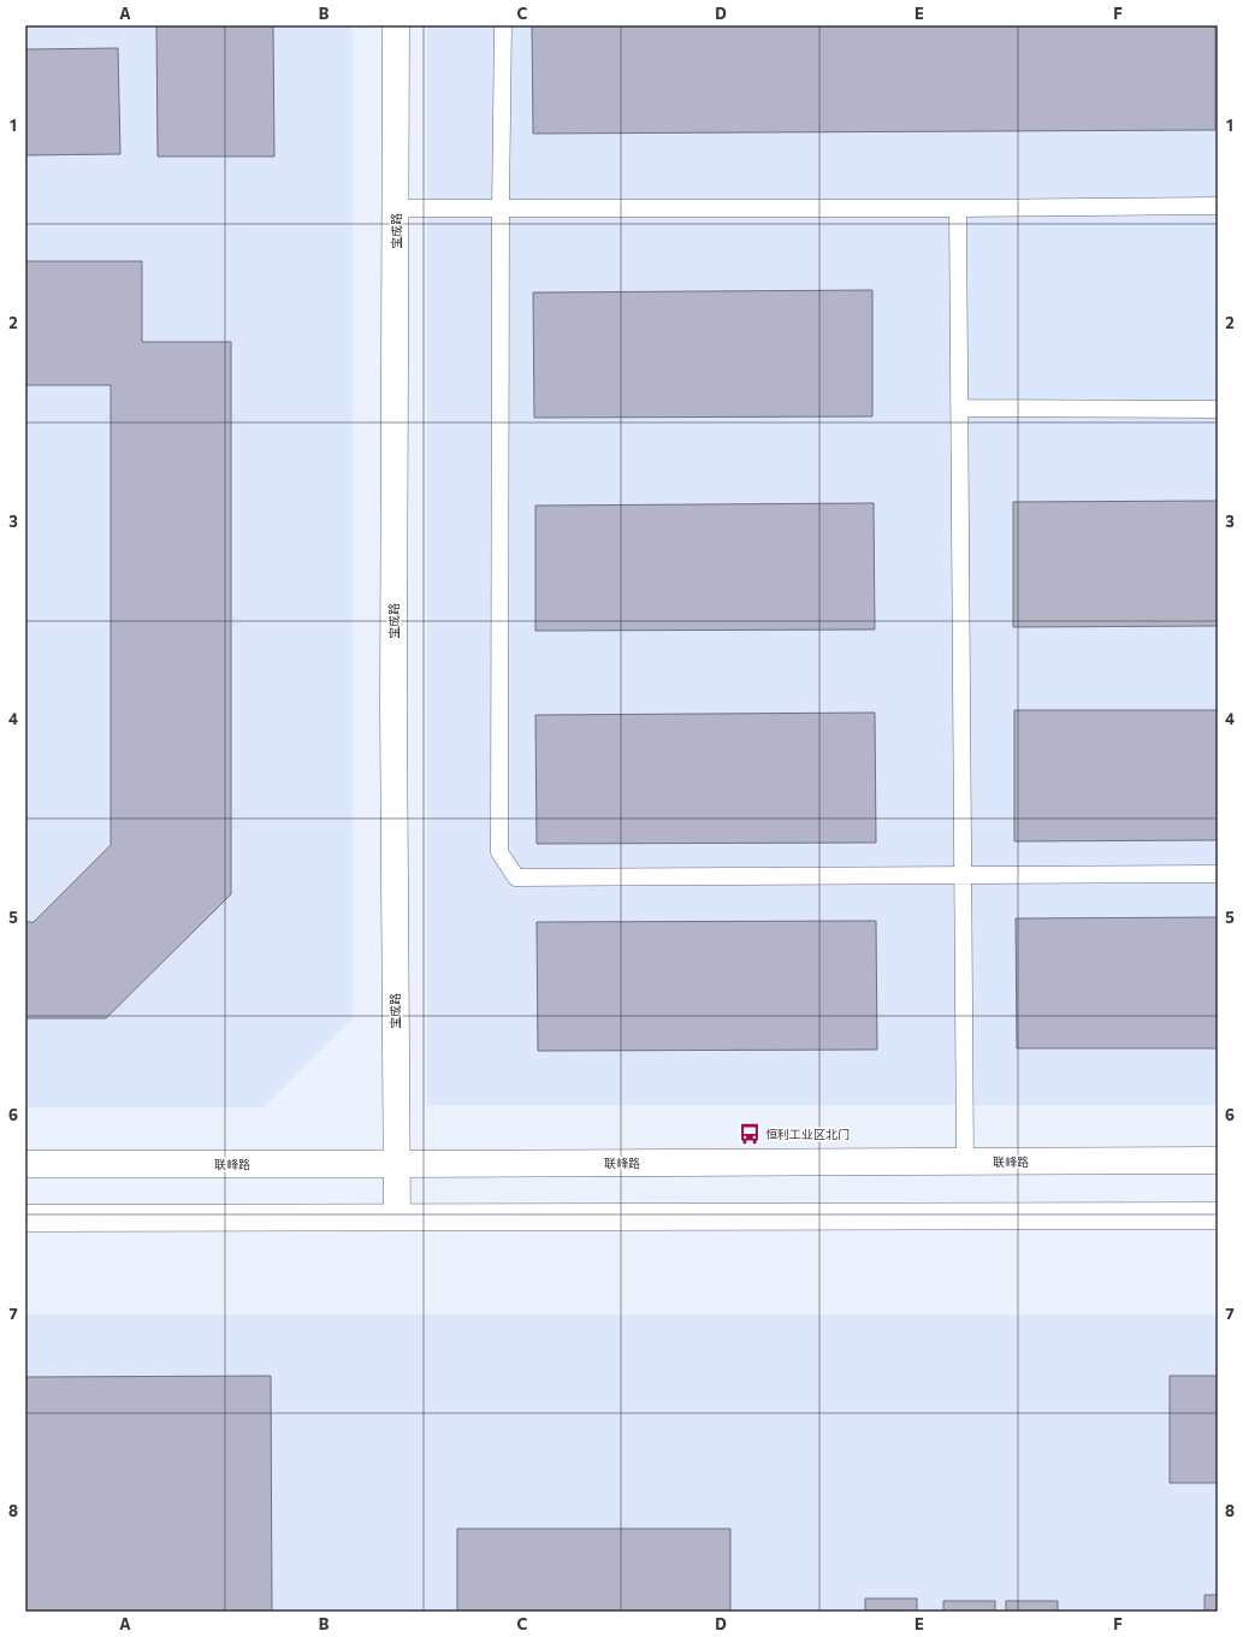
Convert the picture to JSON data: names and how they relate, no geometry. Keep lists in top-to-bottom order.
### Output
{
  "streets": {
    "street": ["宝成路", "联峰路"]
  },
  "crossings": [
    ["宝成路", "联峰路"]
  ],
  "places": {
    "bus stop": ["恒利工业区北门"]
  },
  "grid": {
    "columns": [
      "A",
      "B",
      "C",
      "D",
      "E",
      "F"
    ],
    "rows": [
      "1",
      "2",
      "3",
      "4",
      "5",
      "6",
      "7",
      "8"
    ]
  }
}
